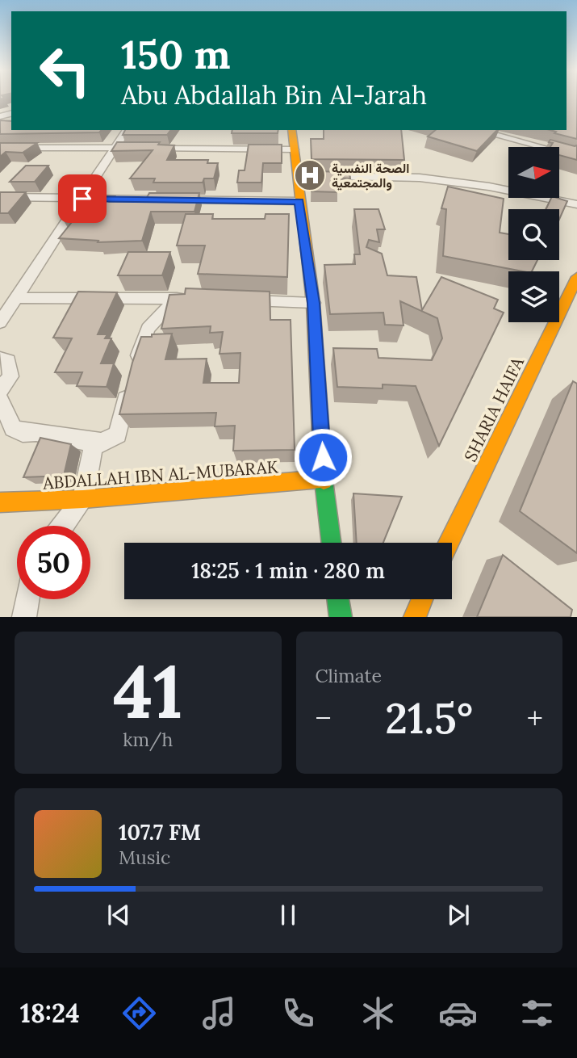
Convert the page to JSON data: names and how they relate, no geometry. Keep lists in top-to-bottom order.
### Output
{
  "streets": {
    "main road": ["SHARIA HAIFA", "ABDALLAH IBN AL-MUBARAK"]
  },
  "places": {
    "hospital": ["الصحة النفسية والمجتمعية"]
  },
  "north": "right",
  "page": {
    "turn": ["150 m", "Abu Abdallah Bin Al-Jarah"],
    "limit": "50",
    "trip": "18:25 · 1 min · 280 m",
    "tile": [
      ["41", "km/h"],
      "Climate"
    ],
    "heat": ["−", "21.5°", "+"],
    "song": ["107.7 FM", "Music"],
    "tabs": "18:24"
  }
}
